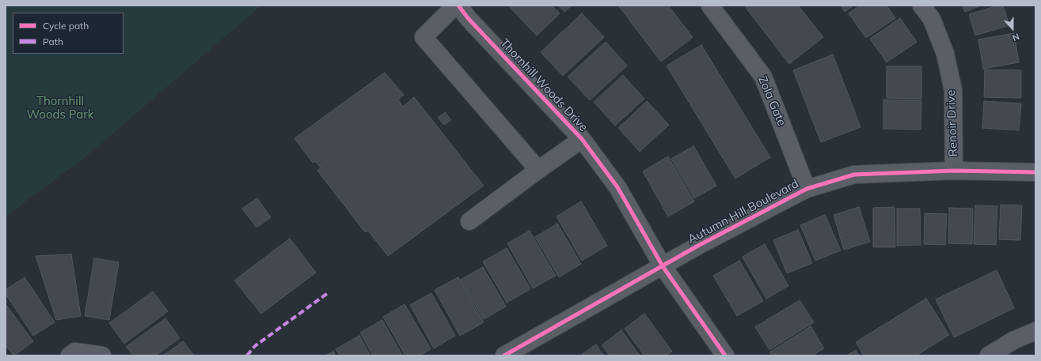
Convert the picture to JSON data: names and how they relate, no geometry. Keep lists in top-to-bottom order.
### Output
{
  "streets": {
    "street": [
      "Thornhill Woods Drive",
      "Zola Gate",
      "Renoir Drive",
      "Autumn Hill Boulevard"
    ]
  },
  "crossings": [
    ["Thornhill Woods Drive", "Autumn Hill Boulevard"],
    ["Zola Gate", "Autumn Hill Boulevard"],
    ["Renoir Drive", "Autumn Hill Boulevard"]
  ],
  "parks": ["Thornhill Woods Park"],
  "legend": ["Cycle path", "Path"],
  "north": "bottom"
}
